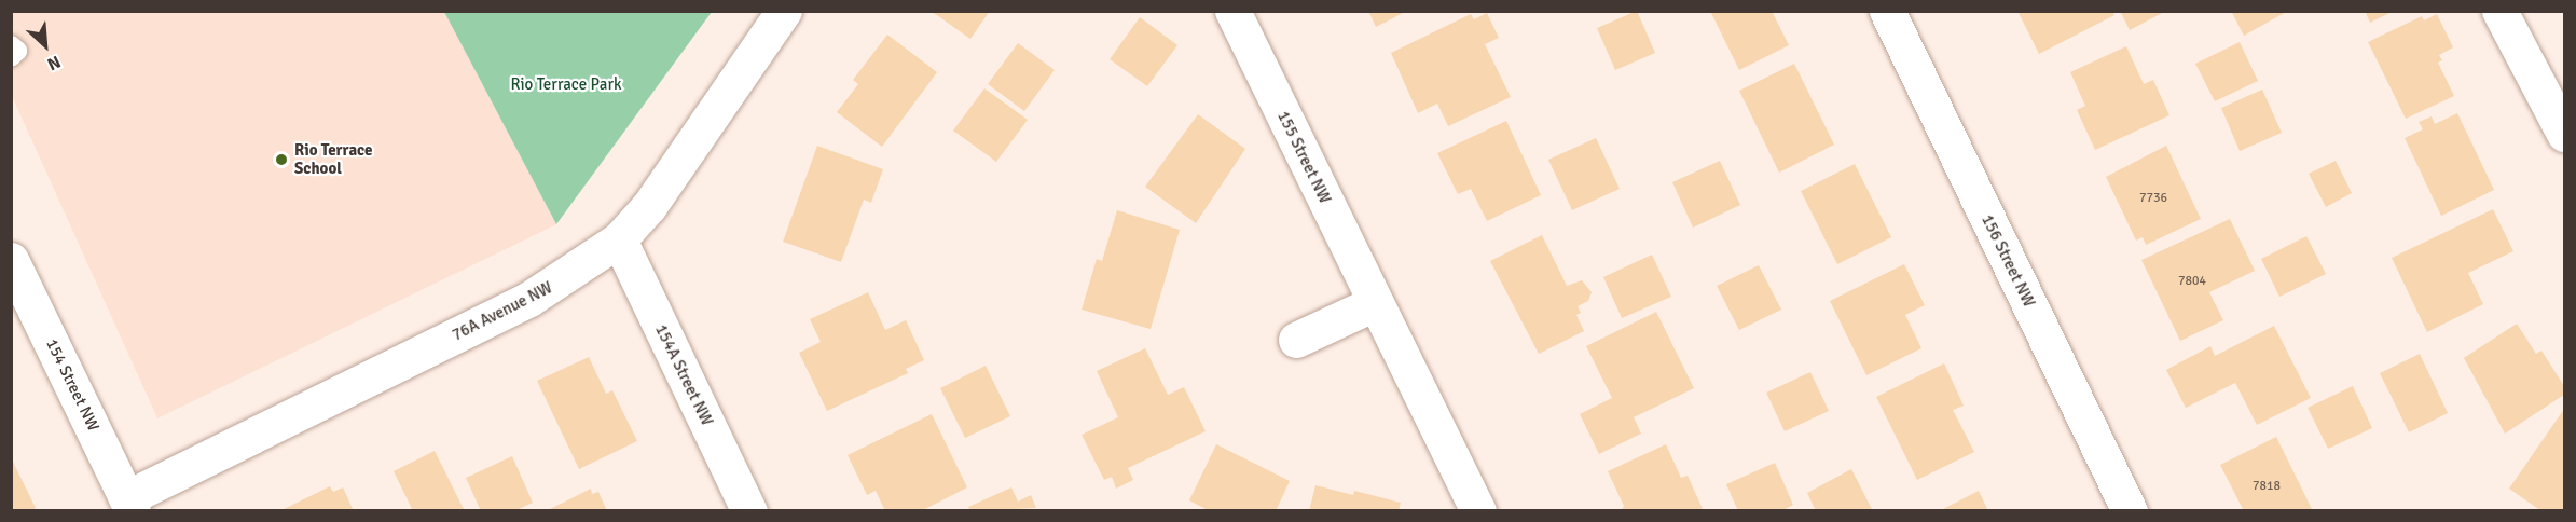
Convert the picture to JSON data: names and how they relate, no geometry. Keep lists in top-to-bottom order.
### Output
{
  "streets": {
    "street": [
      "155 Street NW",
      "156 Street NW",
      "76A Avenue NW",
      "154A Street NW",
      "154 Street NW"
    ]
  },
  "crossings": [
    ["76A Avenue NW", "154A Street NW"],
    ["76A Avenue NW", "154 Street NW"]
  ],
  "parks": ["Rio Terrace Park"],
  "places": ["Rio Terrace School"],
  "house_numbers": ["7736", "7804", "7818"],
  "north": "bottom right"
}
